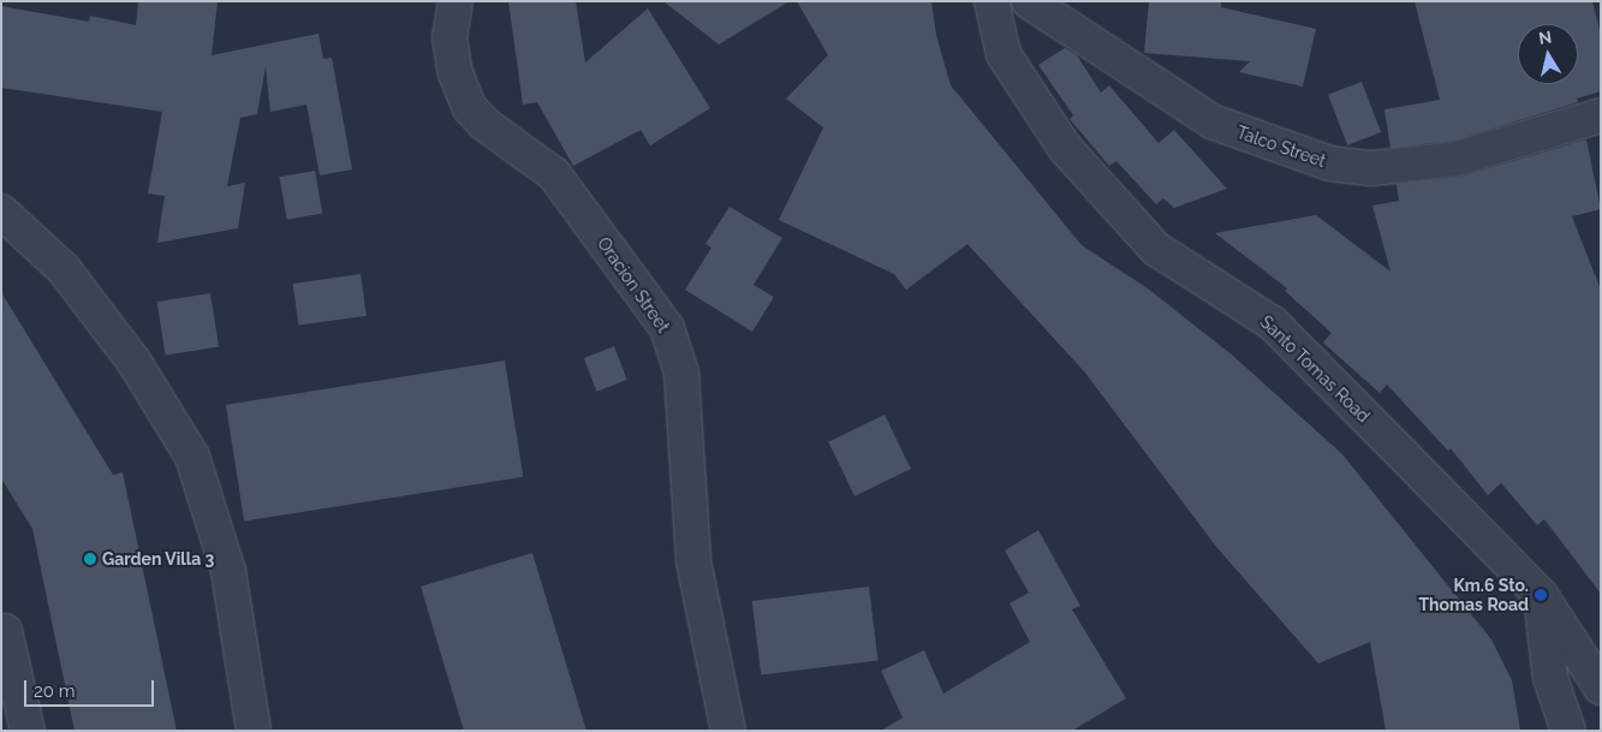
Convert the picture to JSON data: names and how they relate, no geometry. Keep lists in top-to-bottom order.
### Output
{
  "streets": {
    "street": ["Talco Street", "Oracion Street", "Santo Tomas Road"]
  },
  "places": ["Garden Villa 3", "Km.6 Sto. Thomas Road"],
  "scale_bar": "20 m",
  "north": "top"
}
